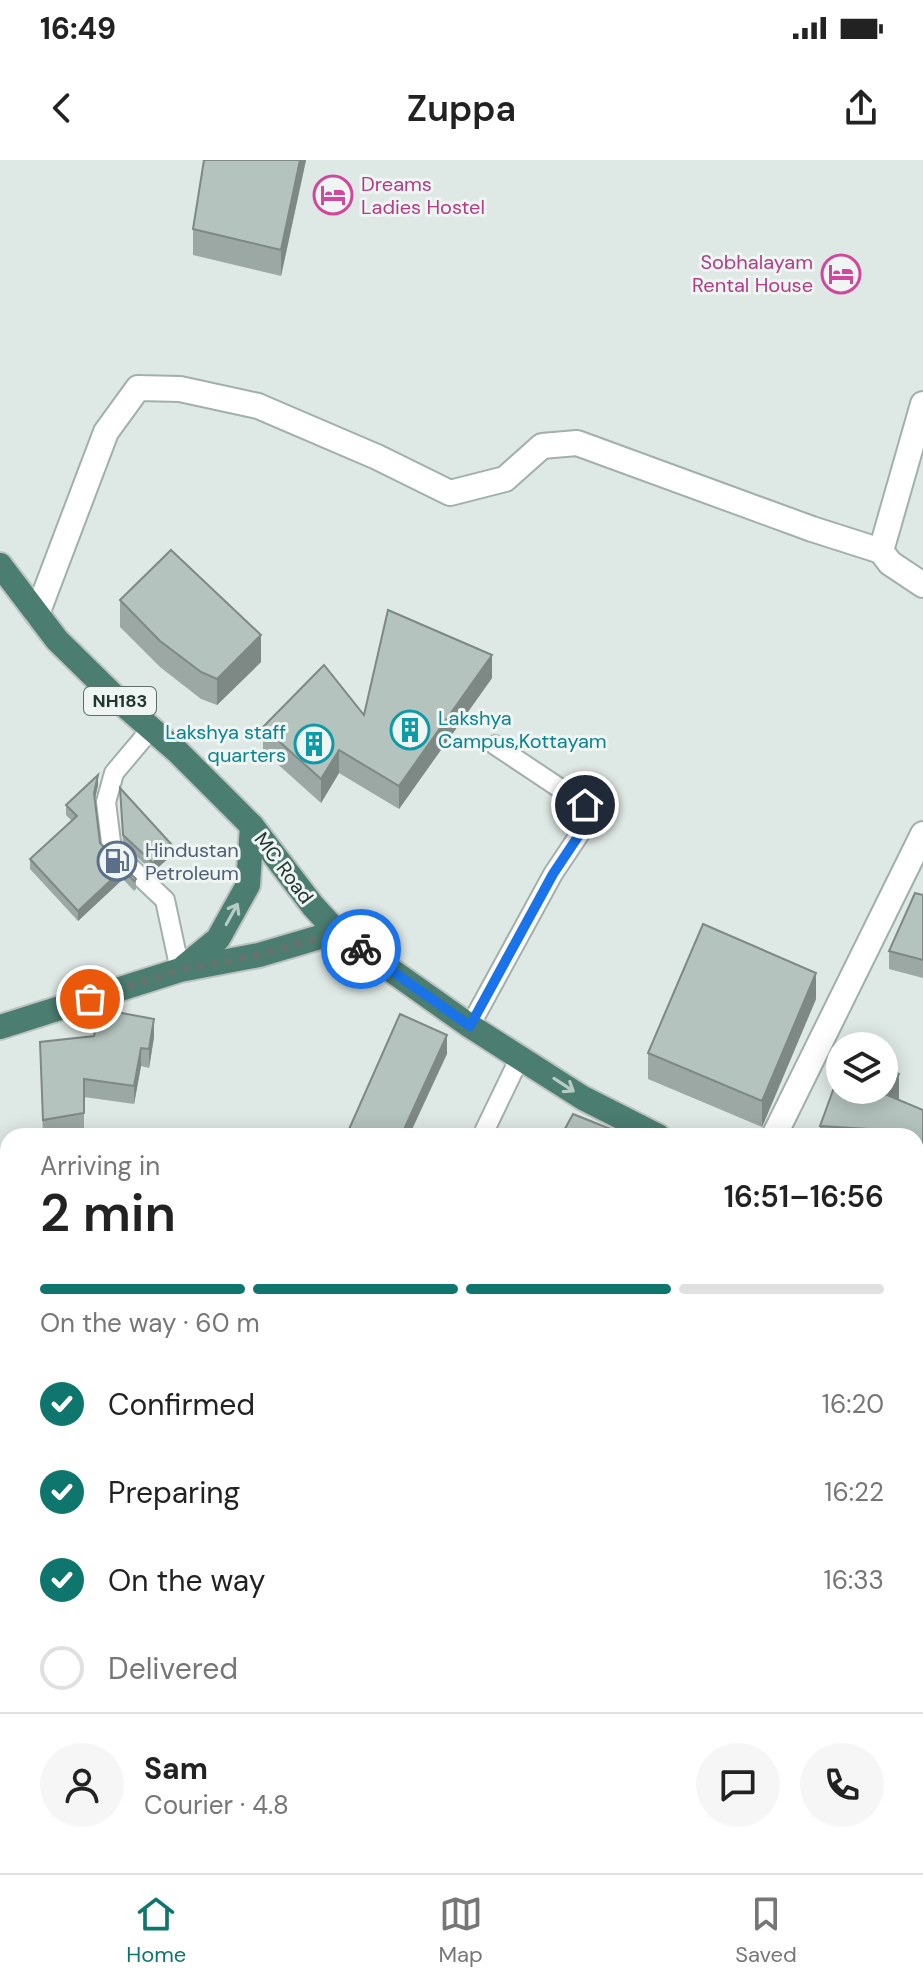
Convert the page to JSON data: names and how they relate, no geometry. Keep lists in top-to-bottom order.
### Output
{
  "streets": {
    "highway": ["NH183", "MC Road"]
  },
  "places": {
    "hotel": ["Dreams Ladies Hostel", "Sobhalayam Rental House"],
    "building": ["Lakshya Campus,Kottayam", "Lakshya staff quarters"],
    "fuel station": ["Hindustan Petroleum"]
  },
  "page": {
    "status": "16:49",
    "header": "Zuppa",
    "heading": ["2 min", "Arriving in", "16:51–16:56"],
    "panel": ["Sam", "Courier · 4.8"],
    "bar": "On the way · 60 m",
    "list": [
      ["Confirmed", "16:20"],
      ["Preparing", "16:22"],
      ["On the way", "16:33"],
      "Delivered"
    ],
    "tabs": ["Home", "Map", "Saved"]
  }
}
